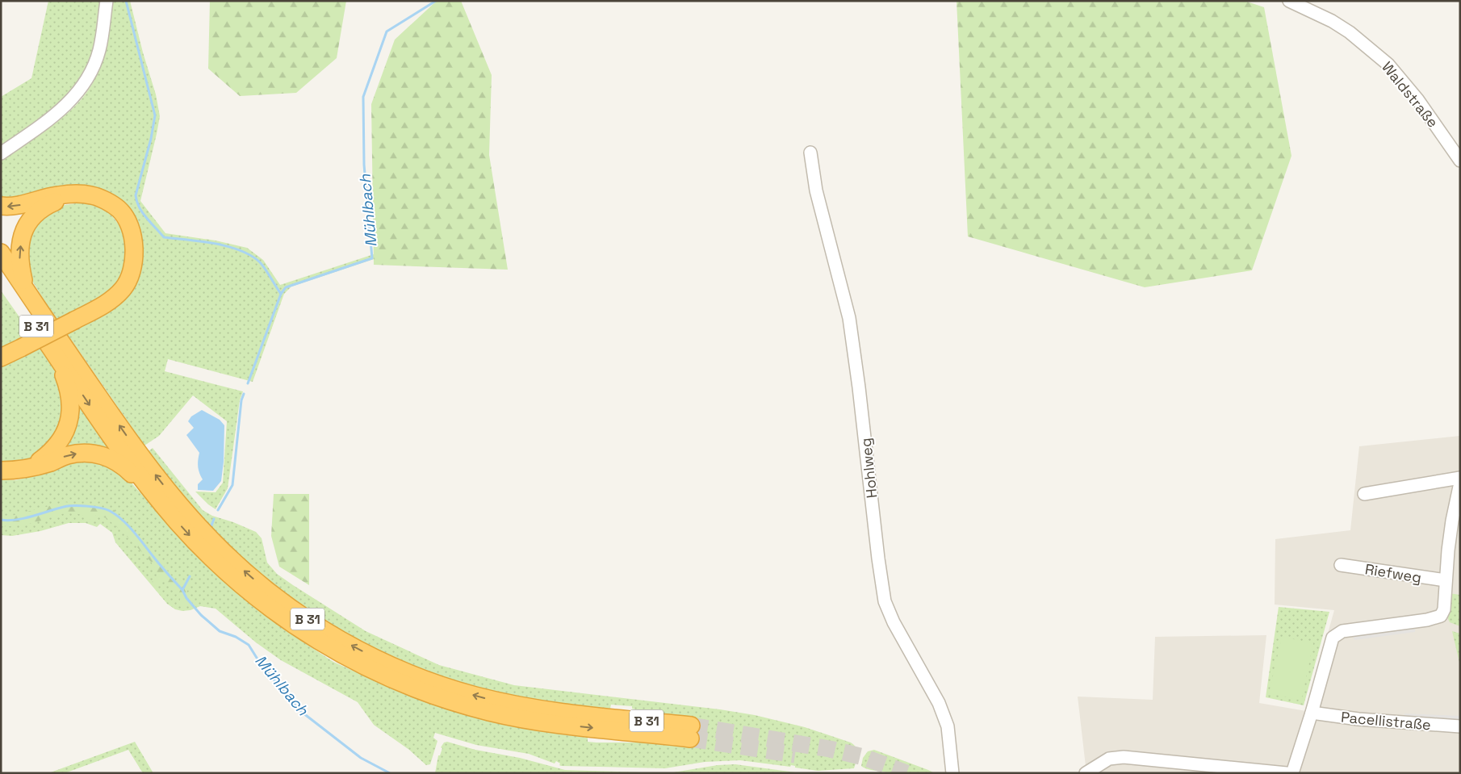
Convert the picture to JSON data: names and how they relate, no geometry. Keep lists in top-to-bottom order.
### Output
{
  "streets": {
    "highway": ["B 31"],
    "street": [
      "Waldstraße",
      "Hohlweg",
      "Riefweg",
      "Pacellistraße"
    ]
  },
  "water": ["Mühlbach"]
}
